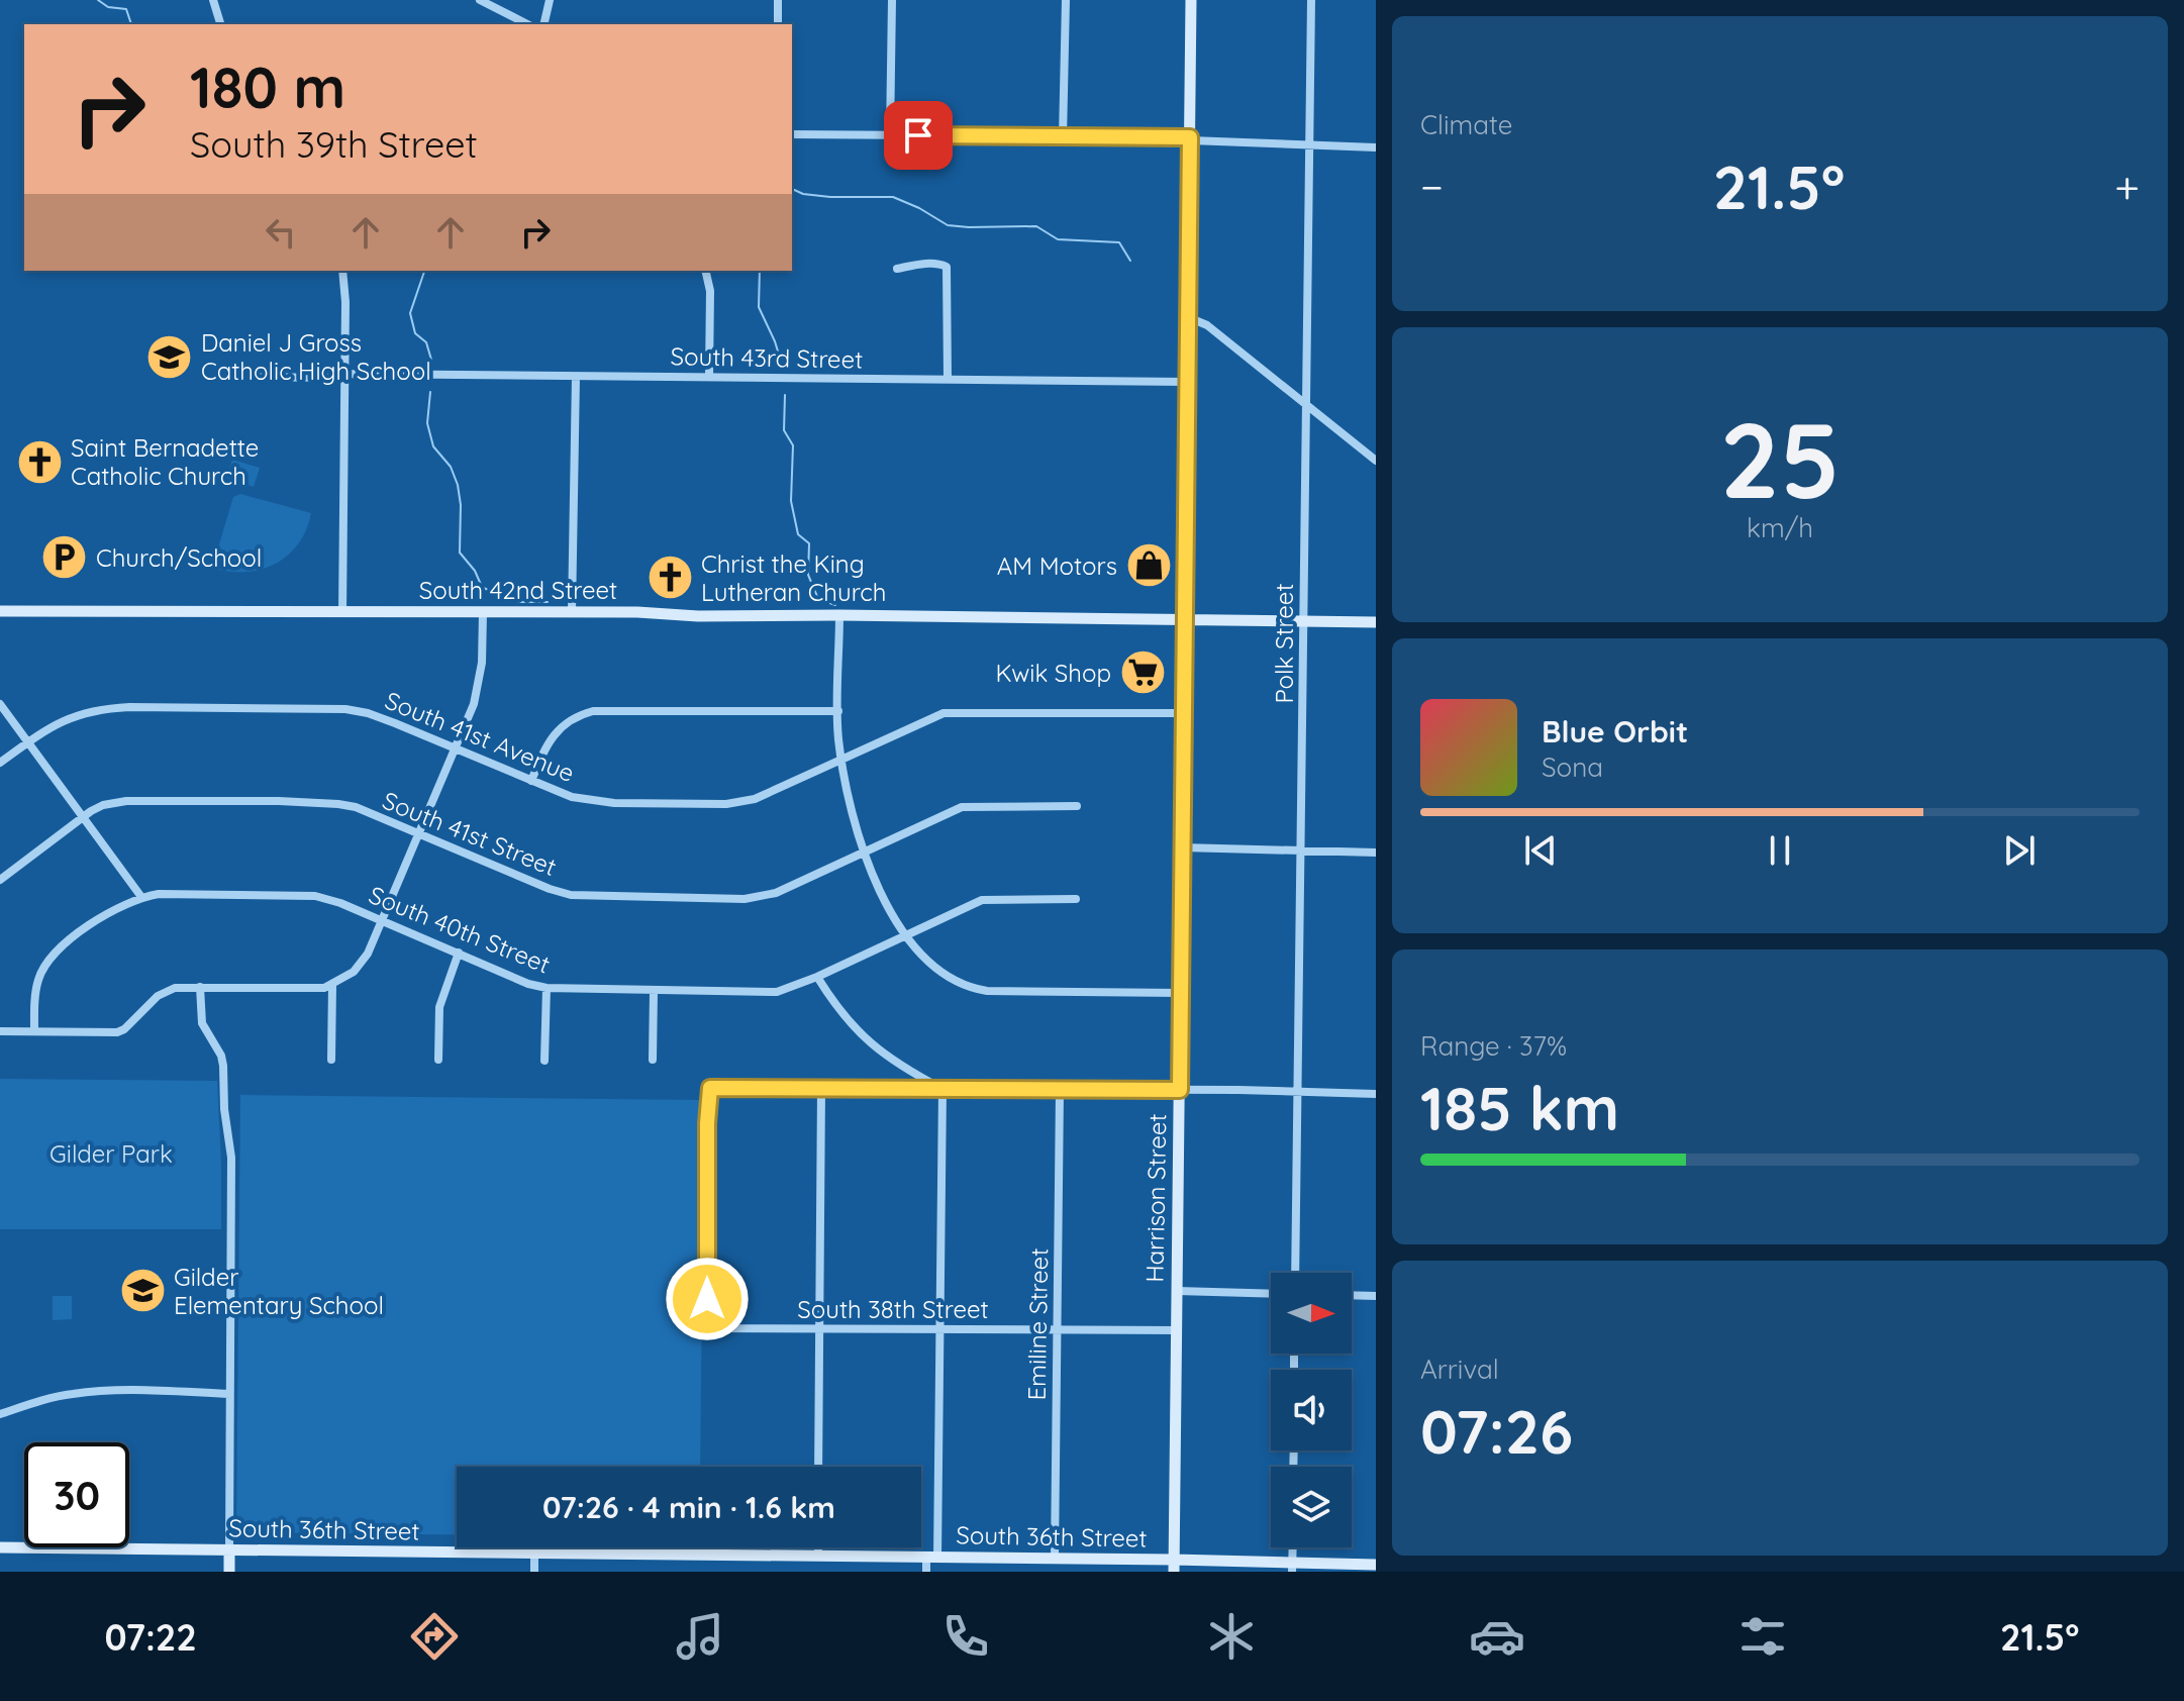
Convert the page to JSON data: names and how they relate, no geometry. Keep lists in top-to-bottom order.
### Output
{
  "streets": {
    "main road": ["South 42nd Street", "Harrison Street", "South 36th Street"],
    "street": [
      "South 43rd Street",
      "Polk Street",
      "South 41st Avenue",
      "South 41st Street",
      "South 40th Street",
      "South 38th Street",
      "Emiline Street"
    ]
  },
  "crossings": [
    ["South 43rd Street", "Harrison Street"],
    ["South 42nd Street", "Polk Street"],
    ["South 42nd Street", "Harrison Street"],
    ["South 41st Avenue", "Harrison Street"],
    ["Harrison Street", "South 38th Street"],
    ["Harrison Street", "South 36th Street"],
    ["South 38th Street", "Emiline Street"],
    ["Emiline Street", "South 36th Street"]
  ],
  "parks": ["Gilder Park"],
  "places": {
    "school or university": ["Daniel J Gross Catholic High School", "Gilder Elementary School"],
    "church": ["Saint Bernadette Catholic Church", "Christ the King Lutheran Church"],
    "parking": ["Church/School"],
    "shop": ["AM Motors"],
    "supermarket": ["Kwik Shop"]
  },
  "north": "right",
  "page": {
    "tile": [
      "Climate",
      ["25", "km/h"],
      ["Range · 37%", "185 km"],
      ["Arrival", "07:26"]
    ],
    "turn": ["180 m", "South 39th Street"],
    "heat": ["−", "21.5°", "+"],
    "song": ["Blue Orbit", "Sona"],
    "limit": "30",
    "trip": "07:26 · 4 min · 1.6 km",
    "tabs": ["07:22", "21.5°"]
  }
}
